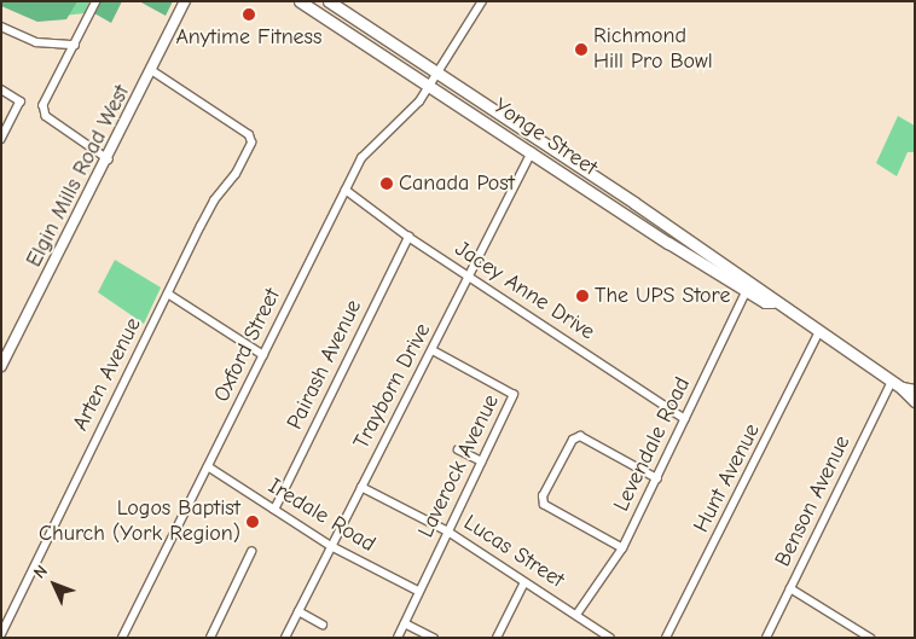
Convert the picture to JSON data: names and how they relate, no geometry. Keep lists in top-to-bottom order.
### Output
{
  "streets": {
    "main road": ["Yonge Street", "Elgin Mills Road West"],
    "street": [
      "Jacey Anne Drive",
      "Oxford Street",
      "Pairash Avenue",
      "Arten Avenue",
      "Trayborn Drive",
      "Levendale Road",
      "Laverock Avenue",
      "Hunt Avenue",
      "Benson Avenue",
      "Iredale Road",
      "Lucas Street"
    ]
  },
  "crossings": [
    ["Yonge Street", "Oxford Street"],
    ["Yonge Street", "Trayborn Drive"],
    ["Yonge Street", "Levendale Road"],
    ["Yonge Street", "Hunt Avenue"],
    ["Yonge Street", "Benson Avenue"],
    ["Elgin Mills Road West", "Arten Avenue"],
    ["Jacey Anne Drive", "Oxford Street"],
    ["Jacey Anne Drive", "Pairash Avenue"],
    ["Jacey Anne Drive", "Trayborn Drive"],
    ["Jacey Anne Drive", "Levendale Road"],
    ["Oxford Street", "Iredale Road"],
    ["Pairash Avenue", "Iredale Road"],
    ["Trayborn Drive", "Laverock Avenue"],
    ["Trayborn Drive", "Iredale Road"],
    ["Trayborn Drive", "Lucas Street"],
    ["Levendale Road", "Lucas Street"],
    ["Laverock Avenue", "Iredale Road"],
    ["Laverock Avenue", "Lucas Street"]
  ],
  "places": [
    "Anytime Fitness",
    "Richmond Hill Pro Bowl",
    "Canada Post",
    "The UPS Store",
    "Logos Baptist Church (York Region)"
  ],
  "north": "top left"
}
